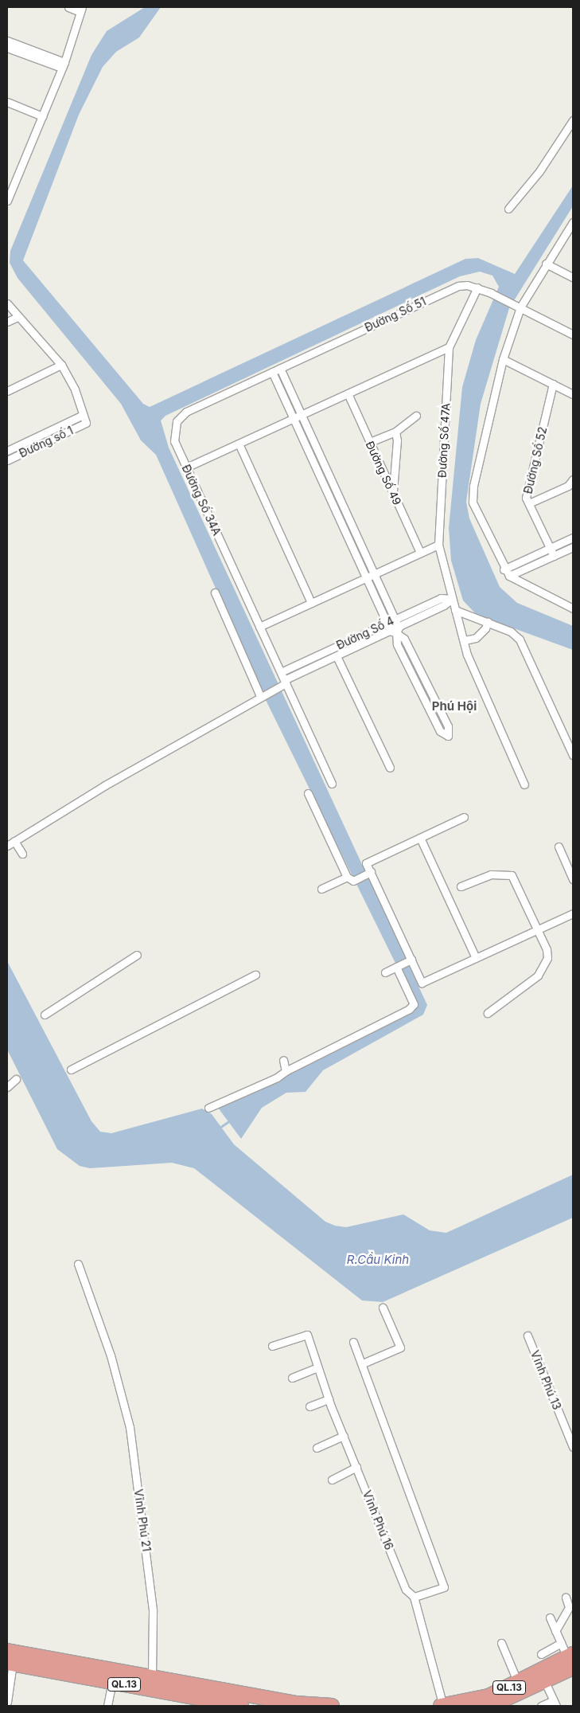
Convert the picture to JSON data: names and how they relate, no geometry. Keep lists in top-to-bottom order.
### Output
{
  "streets": {
    "highway": ["QL.13"],
    "street": [
      "Đường Số 51",
      "Đường Số 47A",
      "Đường số 1",
      "Đường Số 52",
      "Đường Số 49",
      "Đường Số 34A",
      "Đường Số 4",
      "Vĩnh Phú 13",
      "Vĩnh Phú 21",
      "Vĩnh Phú 16"
    ]
  },
  "crossings": [
    ["Đường Số 51", "Đường Số 47A"],
    ["Đường Số 51", "Đường Số 34A"],
    ["Đường Số 47A", "Đường Số 4"],
    ["Đường Số 34A", "Đường Số 4"],
    ["Vĩnh Phú 21", "QL.13"],
    ["Vĩnh Phú 16", "QL.13"]
  ],
  "districts": ["Phú Hội"],
  "water": ["R.Cầu Kinh"]
}
